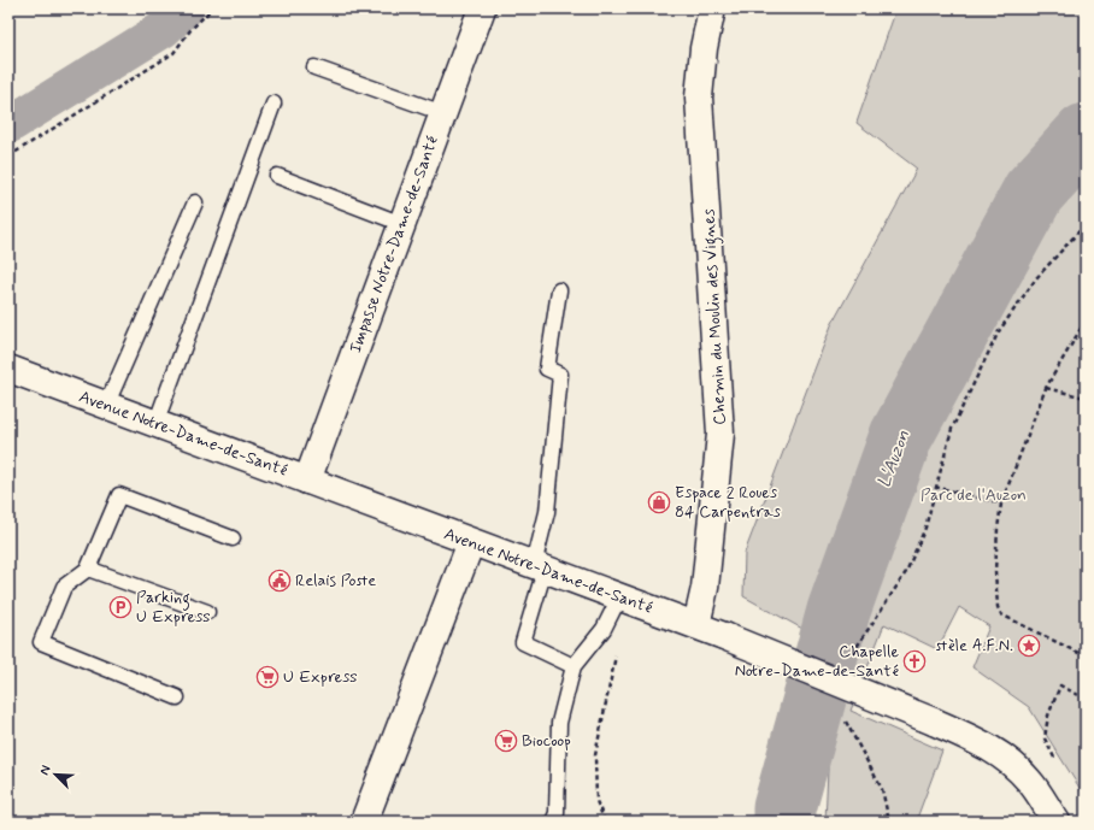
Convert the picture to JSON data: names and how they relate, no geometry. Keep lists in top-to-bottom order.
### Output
{
  "streets": {
    "street": ["Impasse Notre-Dame-de-Santé", "Chemin du Moulin des Vignes", "Avenue Notre-Dame-de-Santé"]
  },
  "crossings": [
    ["Impasse Notre-Dame-de-Santé", "Avenue Notre-Dame-de-Santé"],
    ["Chemin du Moulin des Vignes", "Avenue Notre-Dame-de-Santé"]
  ],
  "water": ["L'Auzon"],
  "parks": ["Parc de l'Auzon"],
  "places": {
    "shop": ["Espace 2 Roues 84 Carpentras"],
    "public building": ["Relais Poste"],
    "parking": ["Parking U Express"],
    "place": ["stèle A.F.N."],
    "church": ["Chapelle Notre-Dame-de-Santé"],
    "supermarket": ["U Express", "Biocoop"]
  },
  "north": "top left"
}
